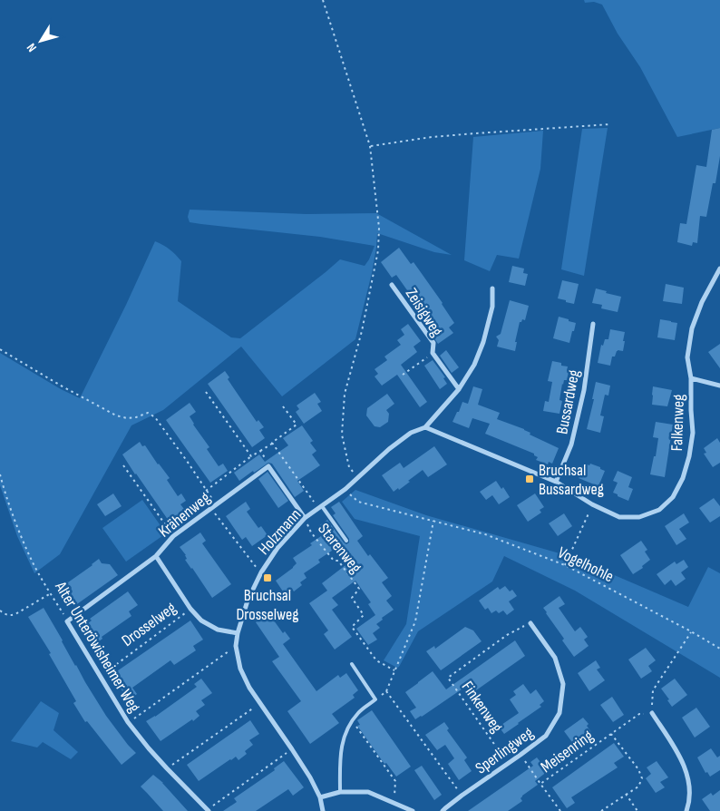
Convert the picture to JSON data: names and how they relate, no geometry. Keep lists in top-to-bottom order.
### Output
{
  "streets": {
    "street": [
      "Zeisigweg",
      "Bussardweg",
      "Falkenweg",
      "Krähenweg",
      "Holzmann",
      "Drosselweg",
      "Alter Unteröwisheimer Weg",
      "Sperlingweg"
    ],
    "path": [
      "Starenweg",
      "Vogelhohle",
      "Finkenweg",
      "Meisenring"
    ]
  },
  "crossings": [
    ["Zeisigweg", "Holzmann"],
    ["Bussardweg", "Falkenweg"],
    ["Falkenweg", "Holzmann"],
    ["Krähenweg", "Drosselweg"],
    ["Krähenweg", "Alter Unteröwisheimer Weg"],
    ["Holzmann", "Starenweg"],
    ["Holzmann", "Vogelhohle"],
    ["Holzmann", "Drosselweg"],
    ["Drosselweg", "Alter Unteröwisheimer Weg"],
    ["Finkenweg", "Sperlingweg"]
  ],
  "places": {
    "transit": ["Bruchsal Bussardweg", "Bruchsal Drosselweg"]
  },
  "north": "bottom left"
}
